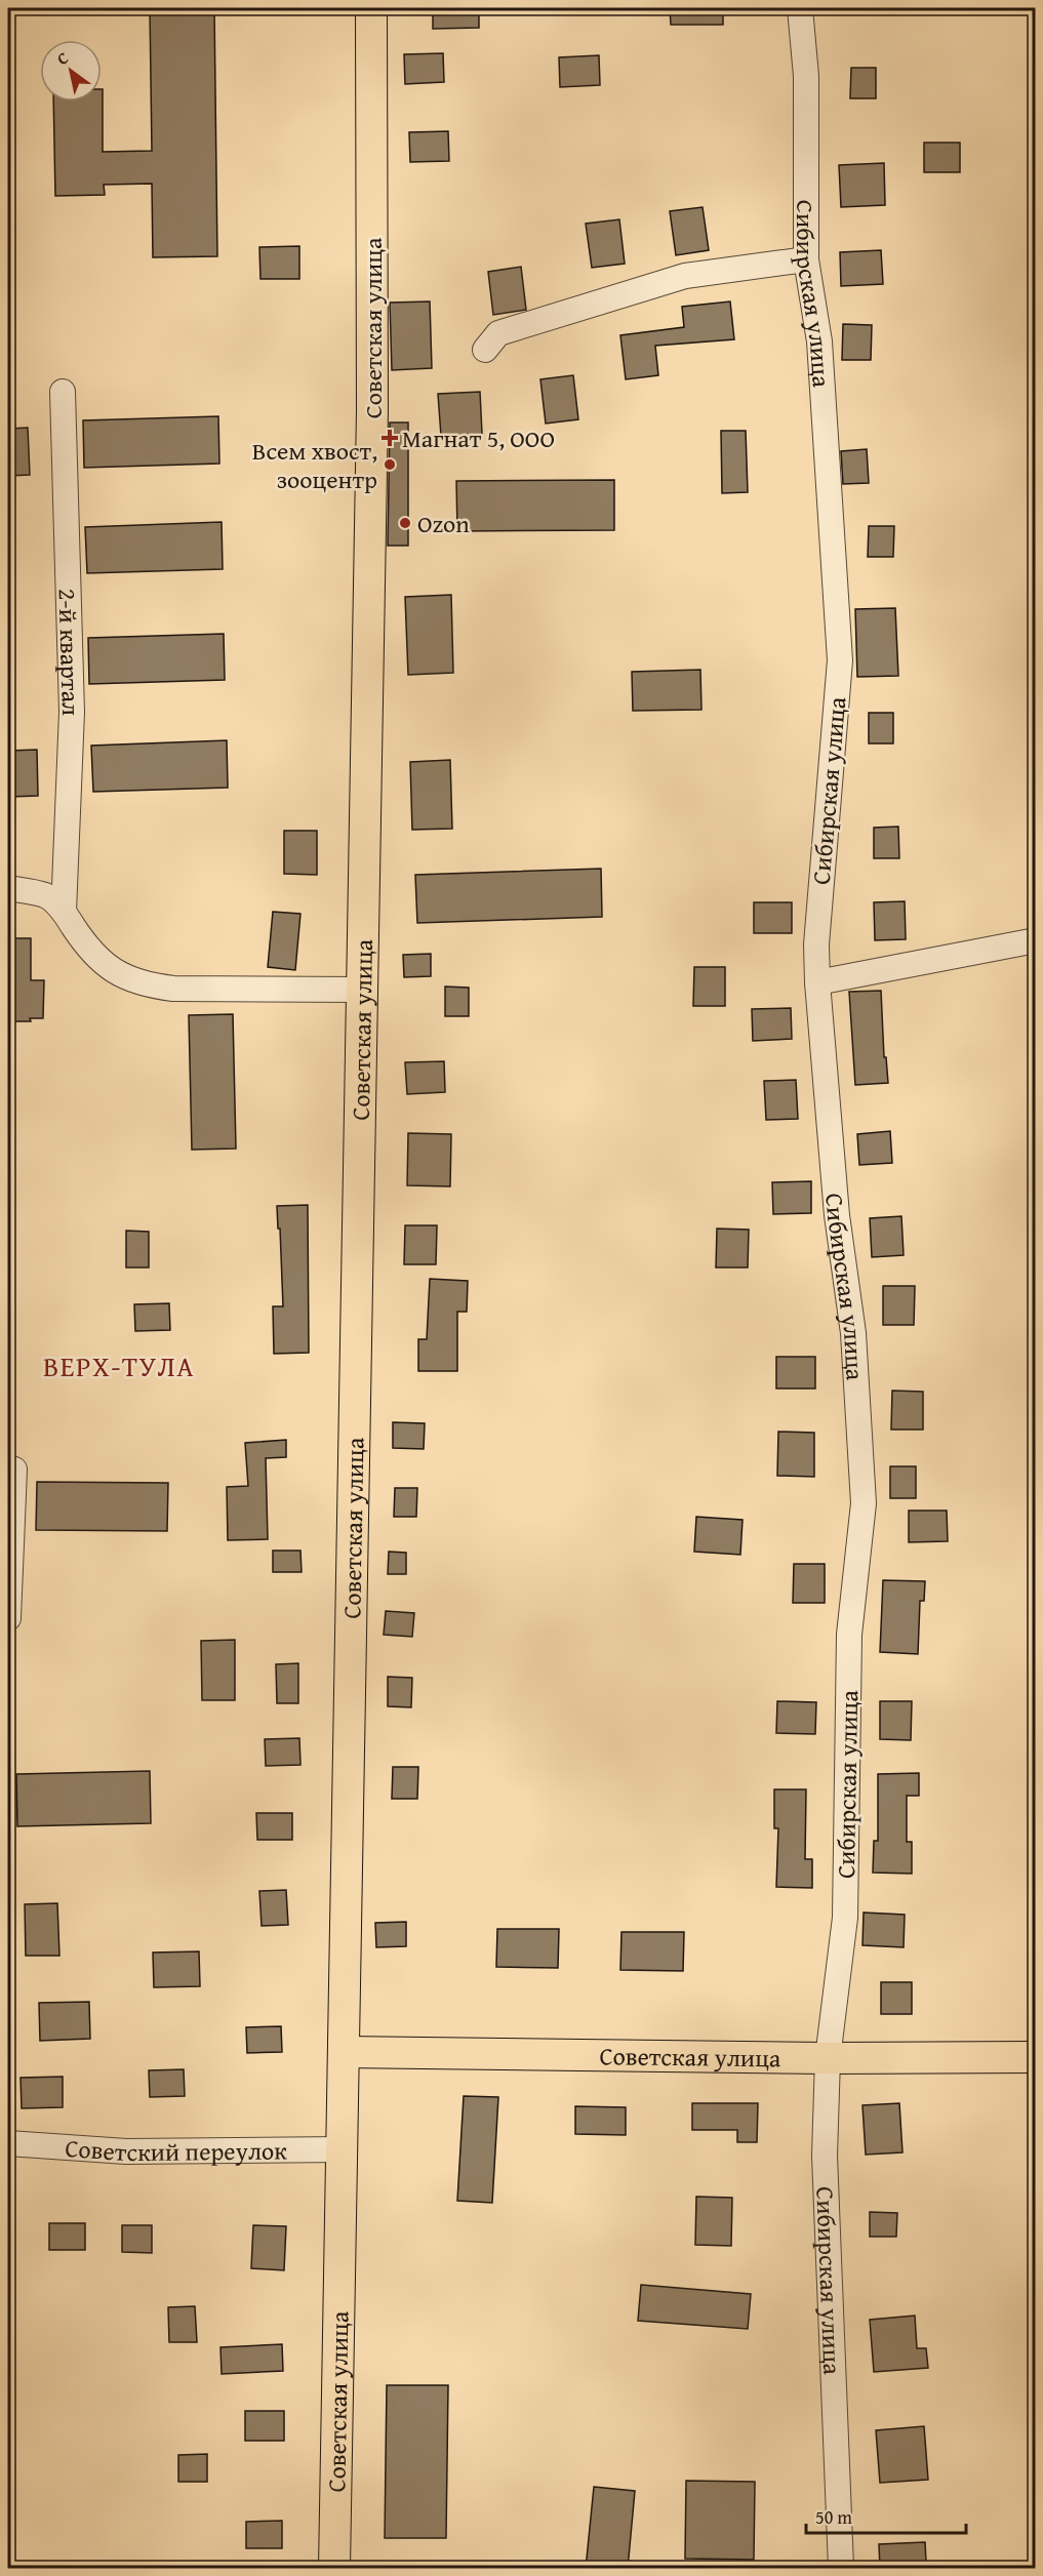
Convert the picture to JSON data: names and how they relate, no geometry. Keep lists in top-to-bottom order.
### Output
{
  "streets": {
    "main road": ["Советская улица"],
    "street": ["Сибирская улица", "2-й квартал", "Советский переулок"]
  },
  "crossings": [
    ["Сибирская улица", "Советская улица"],
    ["Советская улица", "Советский переулок"]
  ],
  "districts": ["ВЕРХ-ТУЛА"],
  "places": {
    "health": ["Магнат 5, ООО"],
    "other": ["Всем хвост, зооцентр", "Ozon"]
  },
  "scale_bar": "50 m",
  "north": "top left"
}
